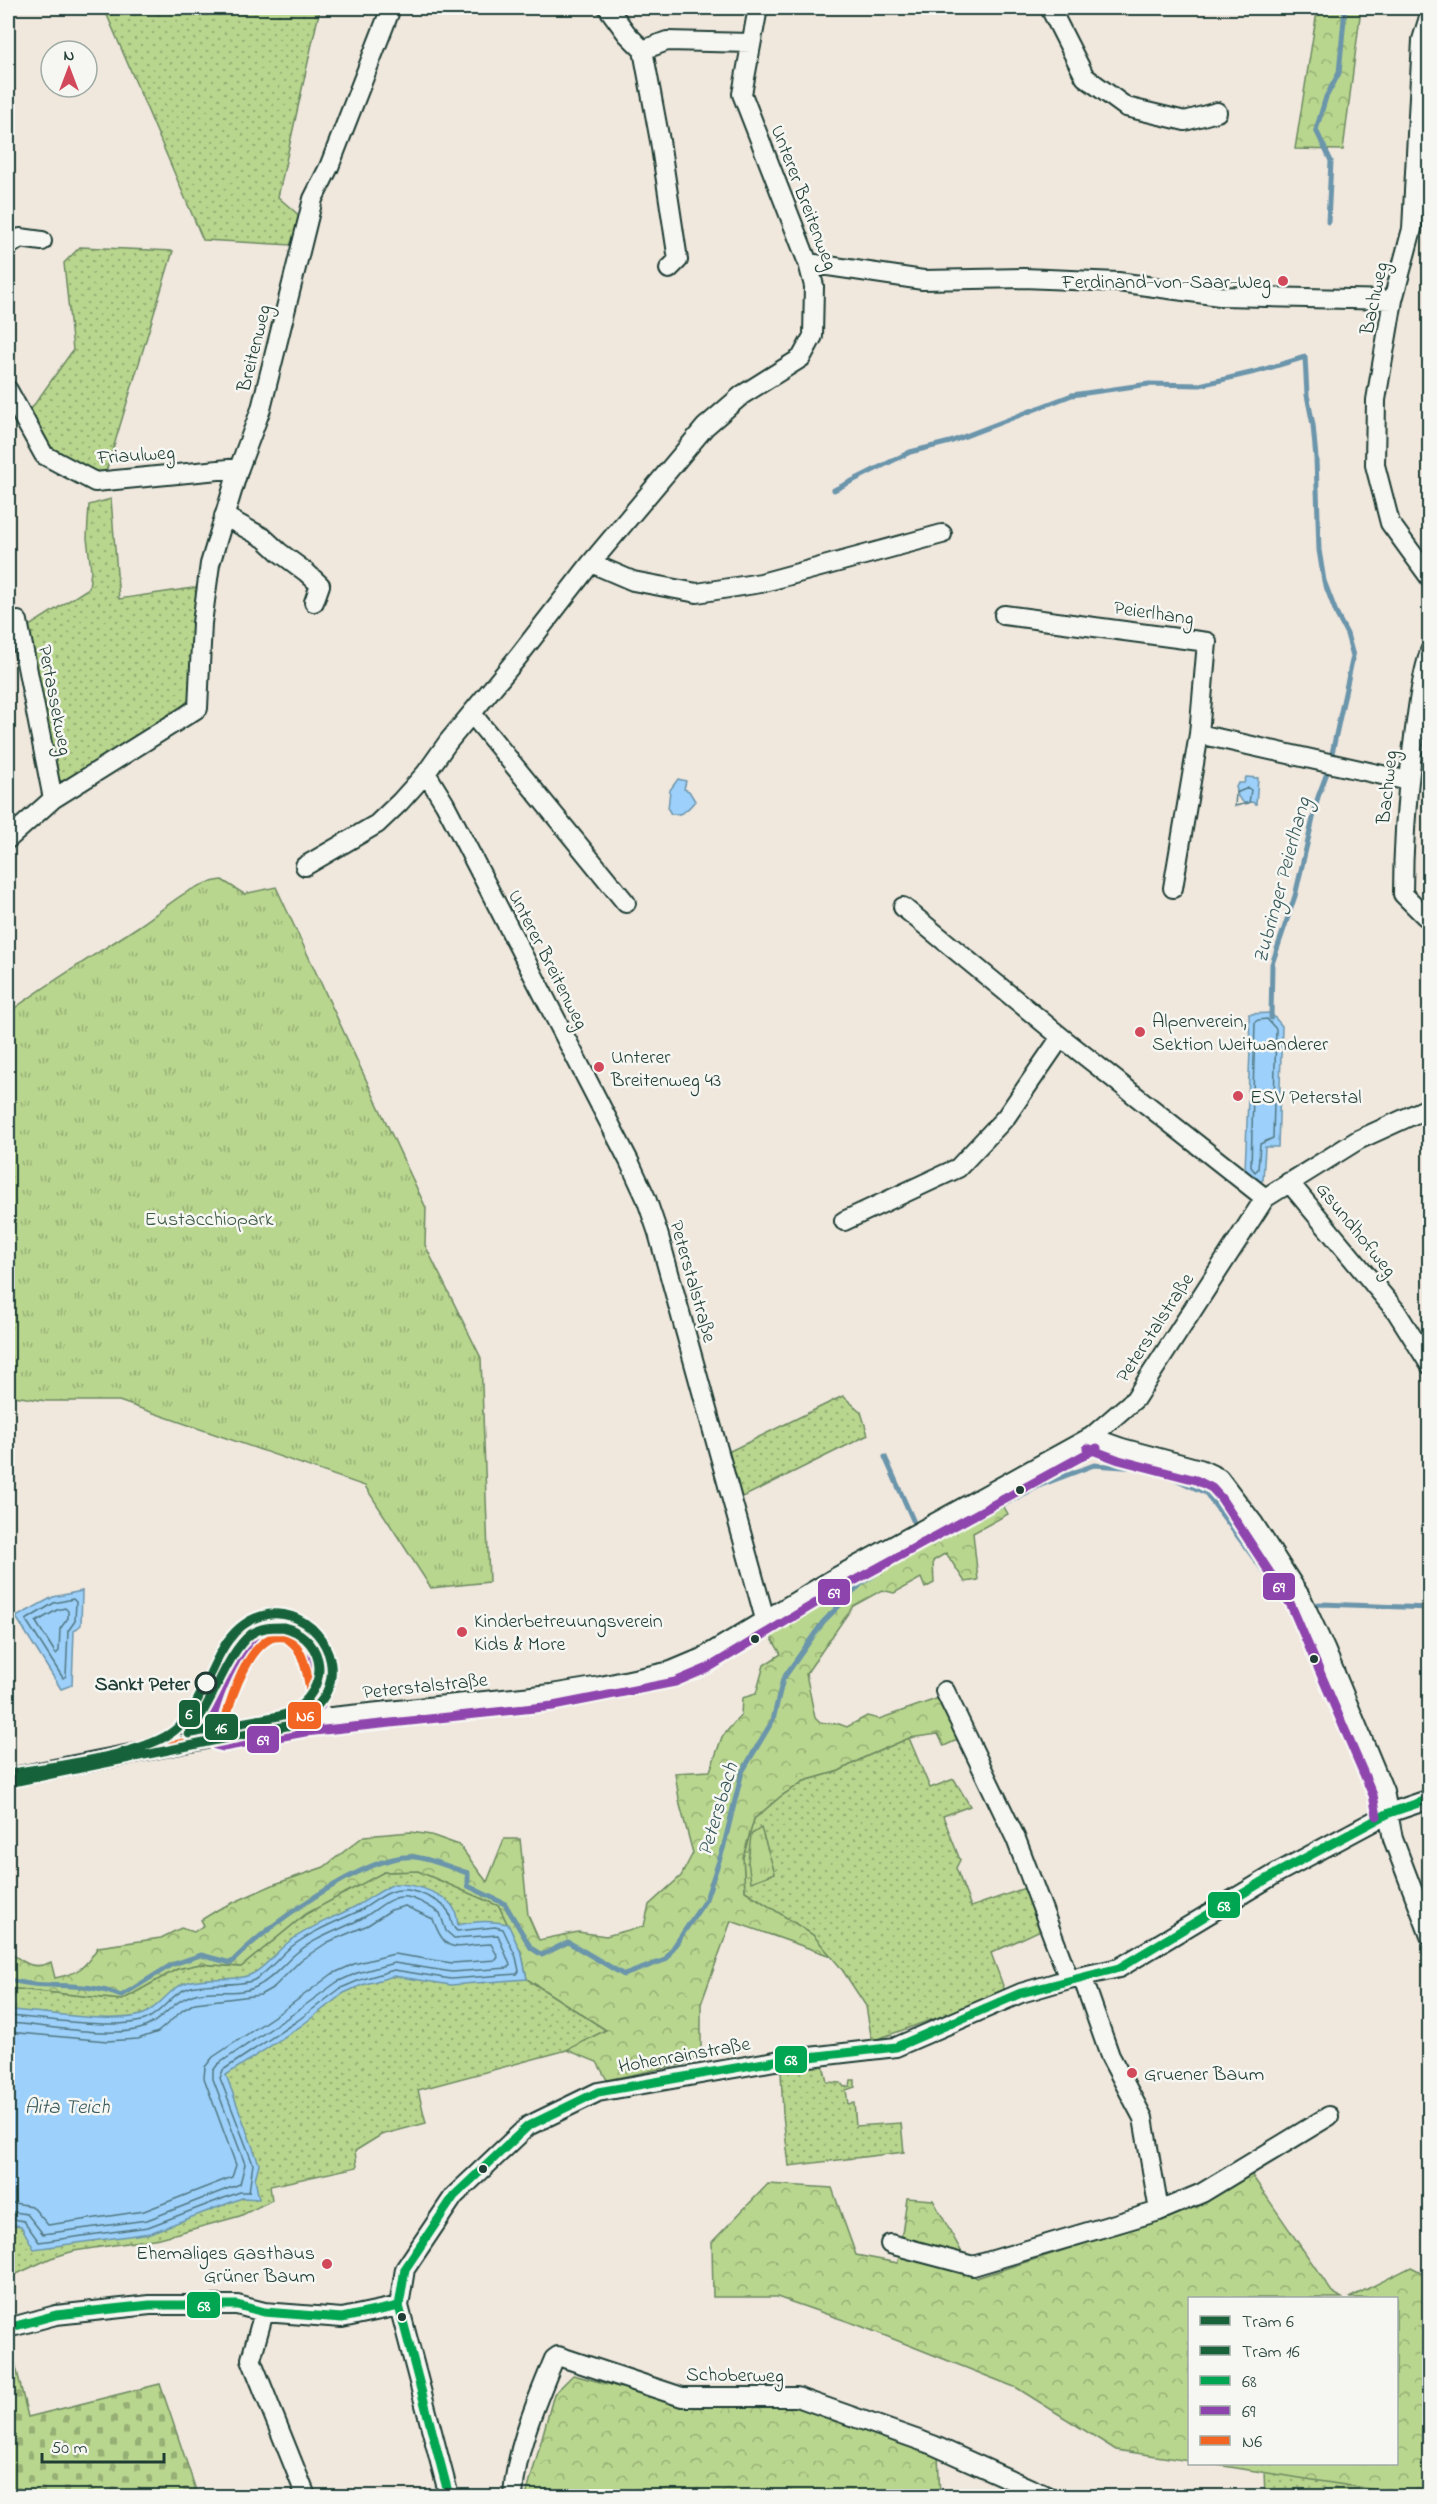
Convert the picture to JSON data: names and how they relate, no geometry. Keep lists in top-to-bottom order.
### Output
{
  "streets": {
    "street": [
      "Unterer Breitenweg",
      "Bachweg",
      "Breitenweg",
      "Friaulweg",
      "Peierlhang",
      "Pertassekweg",
      "Gsundhofweg",
      "Peterstalstraße",
      "Hohenrainstraße",
      "Schoberweg"
    ]
  },
  "crossings": [
    ["Unterer Breitenweg", "Peterstalstraße"],
    ["Breitenweg", "Friaulweg"],
    ["Breitenweg", "Pertassekweg"],
    ["Gsundhofweg", "Peterstalstraße"]
  ],
  "water": ["Zubringer Peierlhang", "Petersbach", "Aita Teich"],
  "parks": ["Eustacchiopark"],
  "places": [
    "Ferdinand-von-Saar-Weg",
    "Alpenverein, Sektion Weitwanderer",
    "Unterer Breitenweg 43",
    "ESV Peterstal",
    "Kinderbetreuungsverein Kids & More",
    "Sankt Peter",
    "Gruener Baum",
    "Ehemaliges Gasthaus Grüner Baum"
  ],
  "lines": [
    "transit line 69",
    "tram line 6",
    "tram line 16",
    "transit line N6",
    "transit line 68"
  ],
  "legend": [
    "Tram 6",
    "Tram 16",
    "68",
    "69",
    "N6"
  ],
  "scale_bar": "50 m",
  "north": "top"
}
